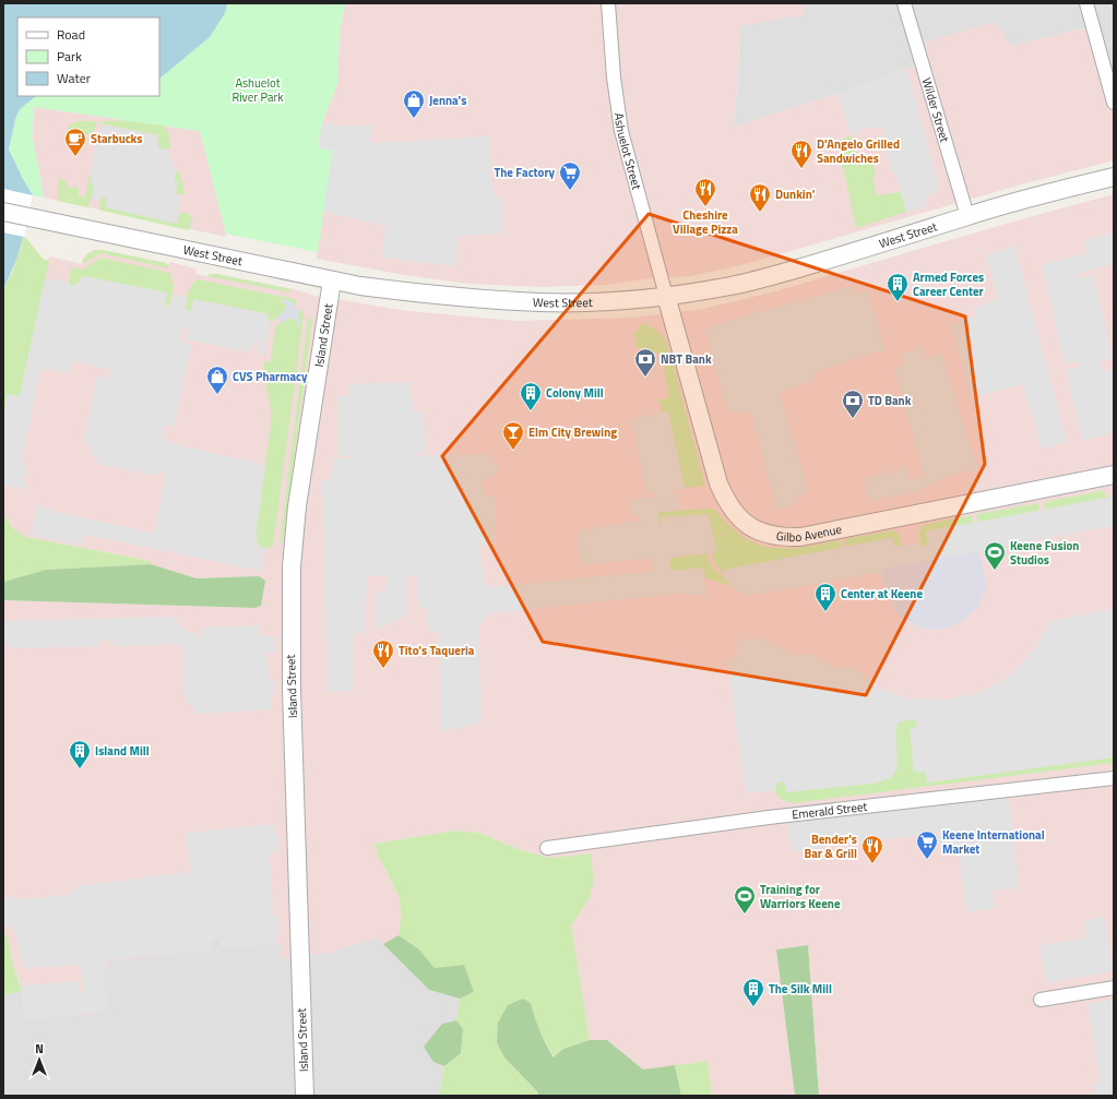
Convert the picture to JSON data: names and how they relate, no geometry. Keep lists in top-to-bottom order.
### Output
{
  "streets": {
    "street": [
      "Wilder Street",
      "Ashuelot Street",
      "West Street",
      "Island Street",
      "Gilbo Avenue",
      "Emerald Street"
    ]
  },
  "crossings": [
    ["Wilder Street", "West Street"],
    ["Ashuelot Street", "West Street"],
    ["Ashuelot Street", "Gilbo Avenue"],
    ["West Street", "Island Street"],
    ["West Street", "Gilbo Avenue"]
  ],
  "parks": ["Ashuelot River Park"],
  "places": {
    "shop": ["Jenna's", "CVS Pharmacy"],
    "cafe": ["Starbucks"],
    "restaurant": [
      "D'Angelo Grilled Sandwiches",
      "Cheshire Village Pizza",
      "Dunkin'",
      "Tito's Taqueria",
      "Bender's Bar & Grill"
    ],
    "supermarket": ["The Factory", "Keene International Market"],
    "building": [
      "Armed Forces Career Center",
      "Colony Mill",
      "Center at Keene",
      "Island Mill",
      "The Silk Mill"
    ],
    "bank": ["NBT Bank", "TD Bank"],
    "bar": ["Elm City Brewing"],
    "sports": ["Keene Fusion Studios", "Training for Warriors Keene"]
  },
  "legend": ["Road", "Park", "Water"],
  "north": "top"
}
